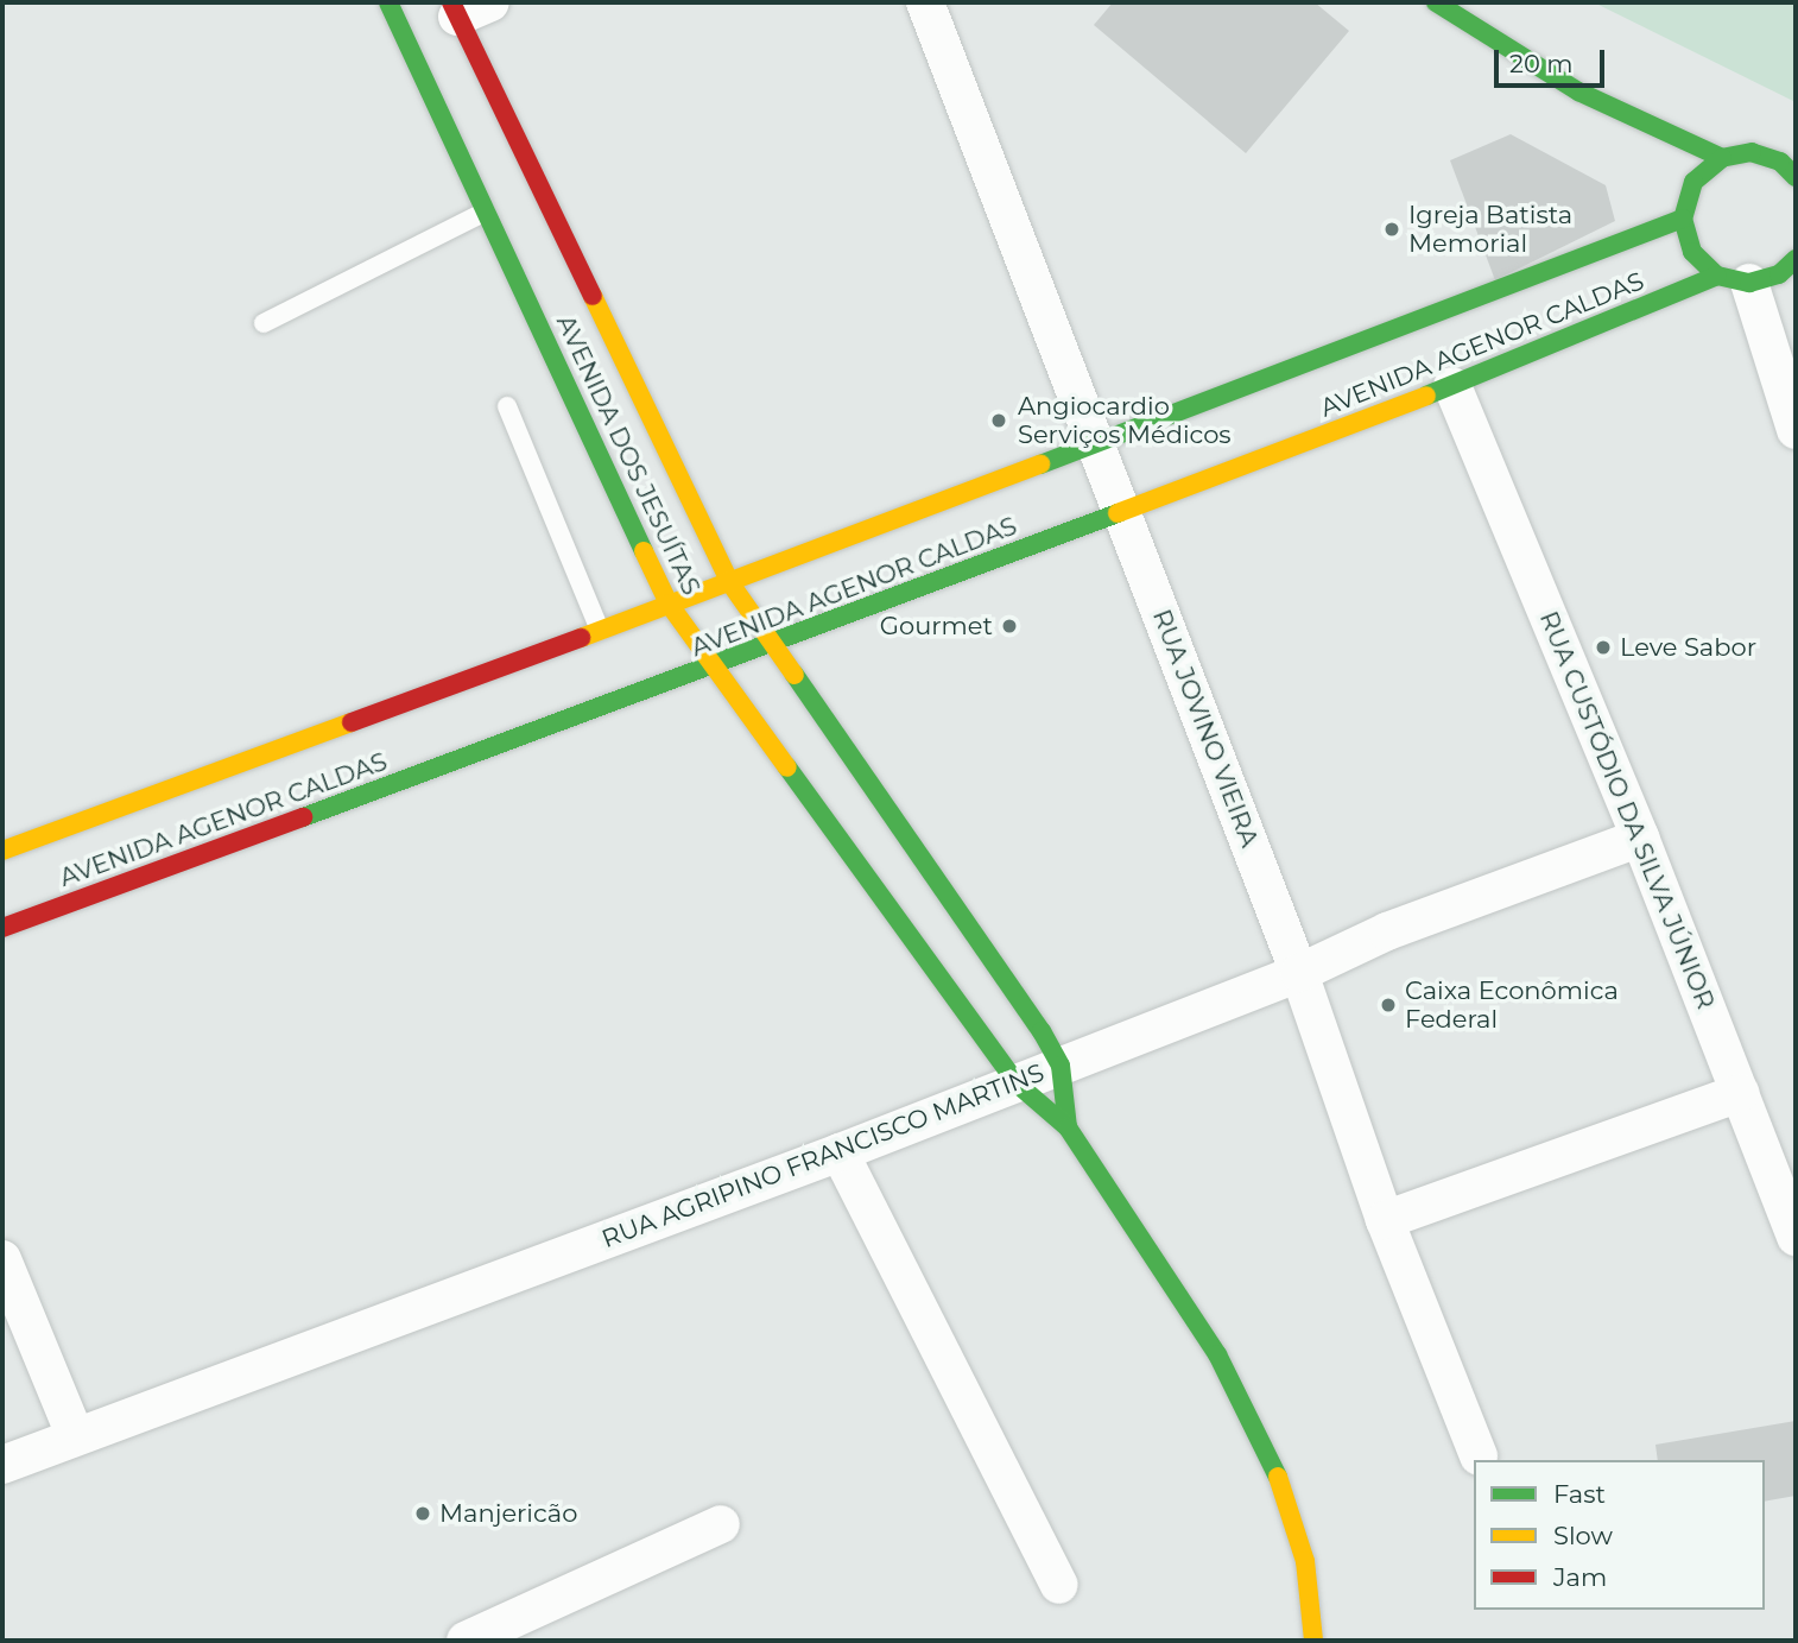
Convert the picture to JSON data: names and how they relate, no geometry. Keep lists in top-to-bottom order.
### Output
{
  "streets": {
    "street": [
      "AVENIDA AGENOR CALDAS",
      "AVENIDA DOS JESUÍTAS",
      "RUA JOVINO VIEIRA",
      "RUA CUSTÓDIO DA SILVA JÚNIOR",
      "RUA AGRIPINO FRANCISCO MARTINS"
    ]
  },
  "crossings": [
    ["AVENIDA AGENOR CALDAS", "AVENIDA DOS JESUÍTAS"],
    ["AVENIDA AGENOR CALDAS", "RUA JOVINO VIEIRA"],
    ["AVENIDA AGENOR CALDAS", "RUA CUSTÓDIO DA SILVA JÚNIOR"],
    ["AVENIDA DOS JESUÍTAS", "RUA AGRIPINO FRANCISCO MARTINS"],
    ["RUA JOVINO VIEIRA", "RUA AGRIPINO FRANCISCO MARTINS"],
    ["RUA CUSTÓDIO DA SILVA JÚNIOR", "RUA AGRIPINO FRANCISCO MARTINS"]
  ],
  "places": [
    "Igreja Batista Memorial",
    "Angiocardio Serviços Médicos",
    "Gourmet",
    "Leve Sabor",
    "Caixa Econômica Federal",
    "Manjericão"
  ],
  "legend": ["Fast", "Slow", "Jam"],
  "scale_bar": "20 m"
}
